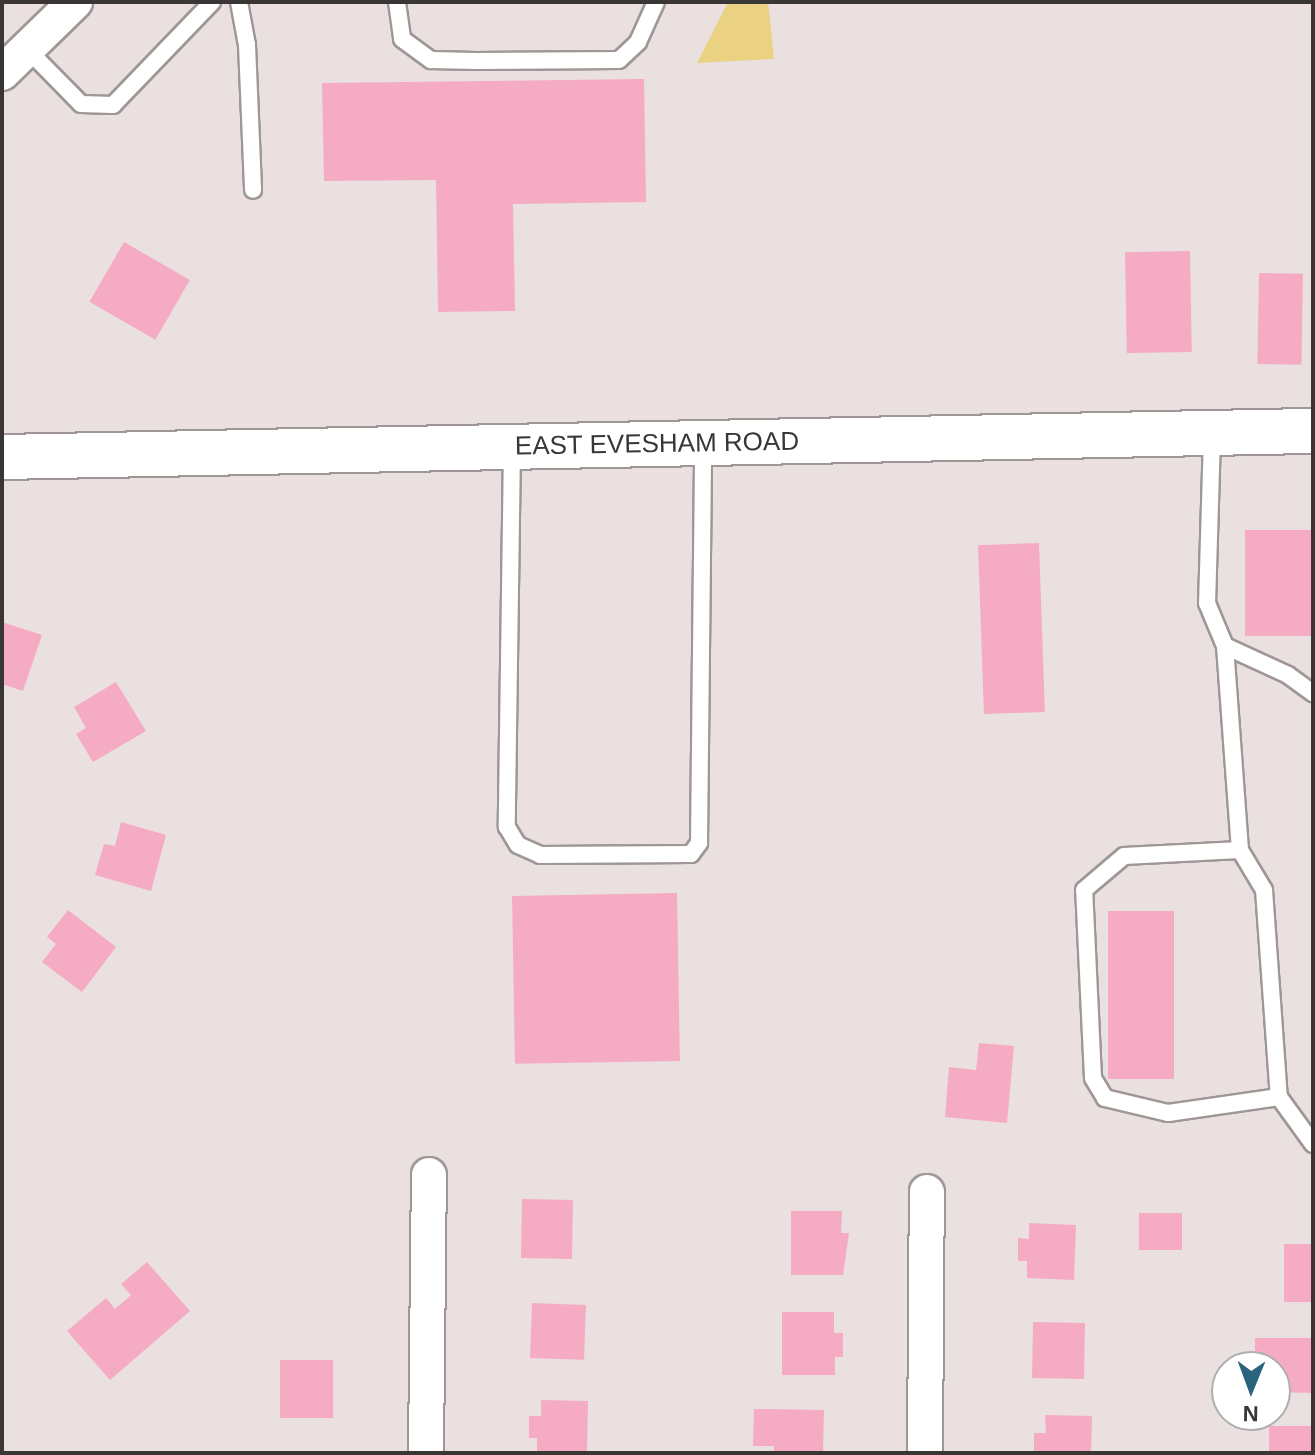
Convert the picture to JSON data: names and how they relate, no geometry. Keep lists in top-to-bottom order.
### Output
{
  "streets": {
    "main road": ["EAST EVESHAM ROAD"]
  },
  "north": "bottom"
}
